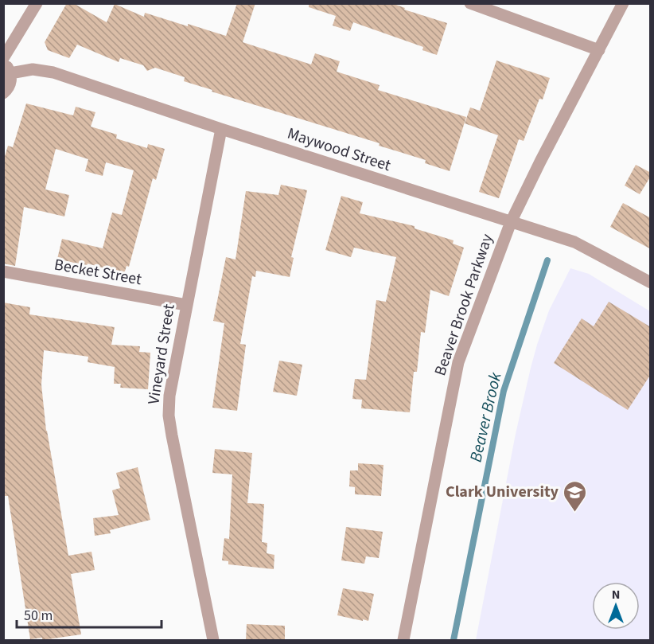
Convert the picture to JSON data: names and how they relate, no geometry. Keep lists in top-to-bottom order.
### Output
{
  "streets": {
    "street": [
      "Maywood Street",
      "Becket Street",
      "Beaver Brook Parkway",
      "Vineyard Street"
    ]
  },
  "crossings": [
    ["Maywood Street", "Beaver Brook Parkway"],
    ["Maywood Street", "Vineyard Street"],
    ["Becket Street", "Vineyard Street"]
  ],
  "water": ["Beaver Brook"],
  "places": {
    "school or university": ["Clark University"]
  },
  "scale_bar": "50 m",
  "north": "top"
}
